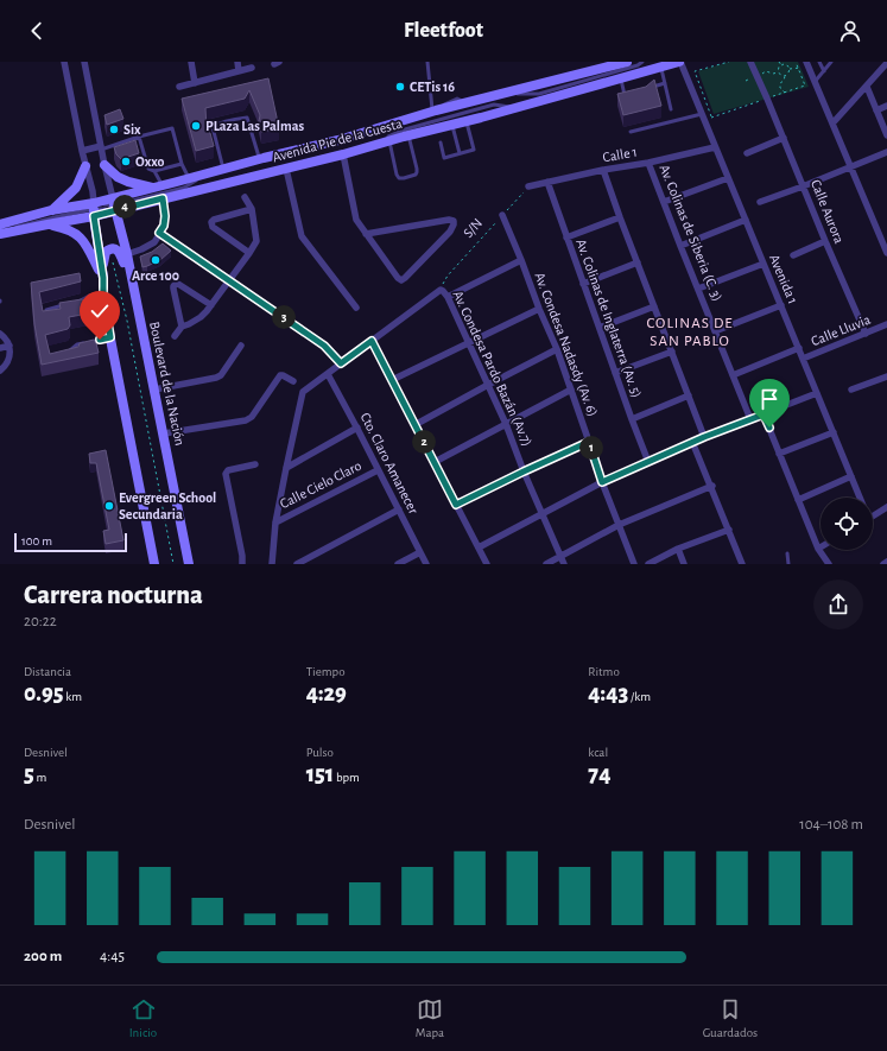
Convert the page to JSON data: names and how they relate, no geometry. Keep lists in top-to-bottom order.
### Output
{
  "streets": {
    "main road": ["Avenida Pie de la Cuesta", "Boulevard de la Nación"],
    "street": [
      "Calle 1",
      "Calle Aurora",
      "Av. Colinas de Siberia (C. 3)",
      "Avenida 1",
      "Av. Colinas de Inglaterra (Av. 5)",
      "Calle Lluvia",
      "Av. Condesa Nadasdy (Av. 6)",
      "Av. Condesa Pardo Bazán (Av.7)",
      "Cto. Claro Amanecer",
      "Calle Cielo Claro"
    ],
    "path": ["S/N"]
  },
  "crossings": [
    ["Avenida Pie de la Cuesta", "Avenida 1"],
    ["Avenida Pie de la Cuesta", "Boulevard de la Nación"],
    ["Calle 1", "S/N"],
    ["Calle 1", "Av. Colinas de Siberia (C. 3)"],
    ["Calle 1", "Avenida 1"],
    ["Calle 1", "Av. Colinas de Inglaterra (Av. 5)"],
    ["Calle Aurora", "Calle Lluvia"],
    ["S/N", "Av. Condesa Nadasdy (Av. 6)"],
    ["S/N", "Av. Condesa Pardo Bazán (Av.7)"],
    ["Avenida 1", "Calle Lluvia"],
    ["Cto. Claro Amanecer", "Calle Cielo Claro"]
  ],
  "districts": ["COLINAS DE SAN PABLO"],
  "places": [
    "CETis 16",
    "PLaza Las Palmas",
    "Six",
    "Oxxo",
    "Arce 100",
    "Evergreen School Secundaria"
  ],
  "scale_bar": "100 m",
  "page": {
    "header": "Fleetfoot",
    "pins": [
      "4",
      "3",
      "2",
      "1"
    ],
    "scale": "100 m",
    "heading": ["Carrera nocturna", "20:22"],
    "stats": [
      ["Distancia", "0.95 km"],
      ["Tiempo", "4:29"],
      ["Ritmo", "4:43 /km"],
      ["Desnivel", "5 m"],
      ["Pulso", "151 bpm"],
      ["kcal", "74"]
    ],
    "chart": ["Desnivel", "104–108 m"],
    "list": [
      {
        "name": "200 m",
        "note": "4:45"
      }
    ],
    "tabs": ["Inicio", "Mapa", "Guardados"]
  }
}
